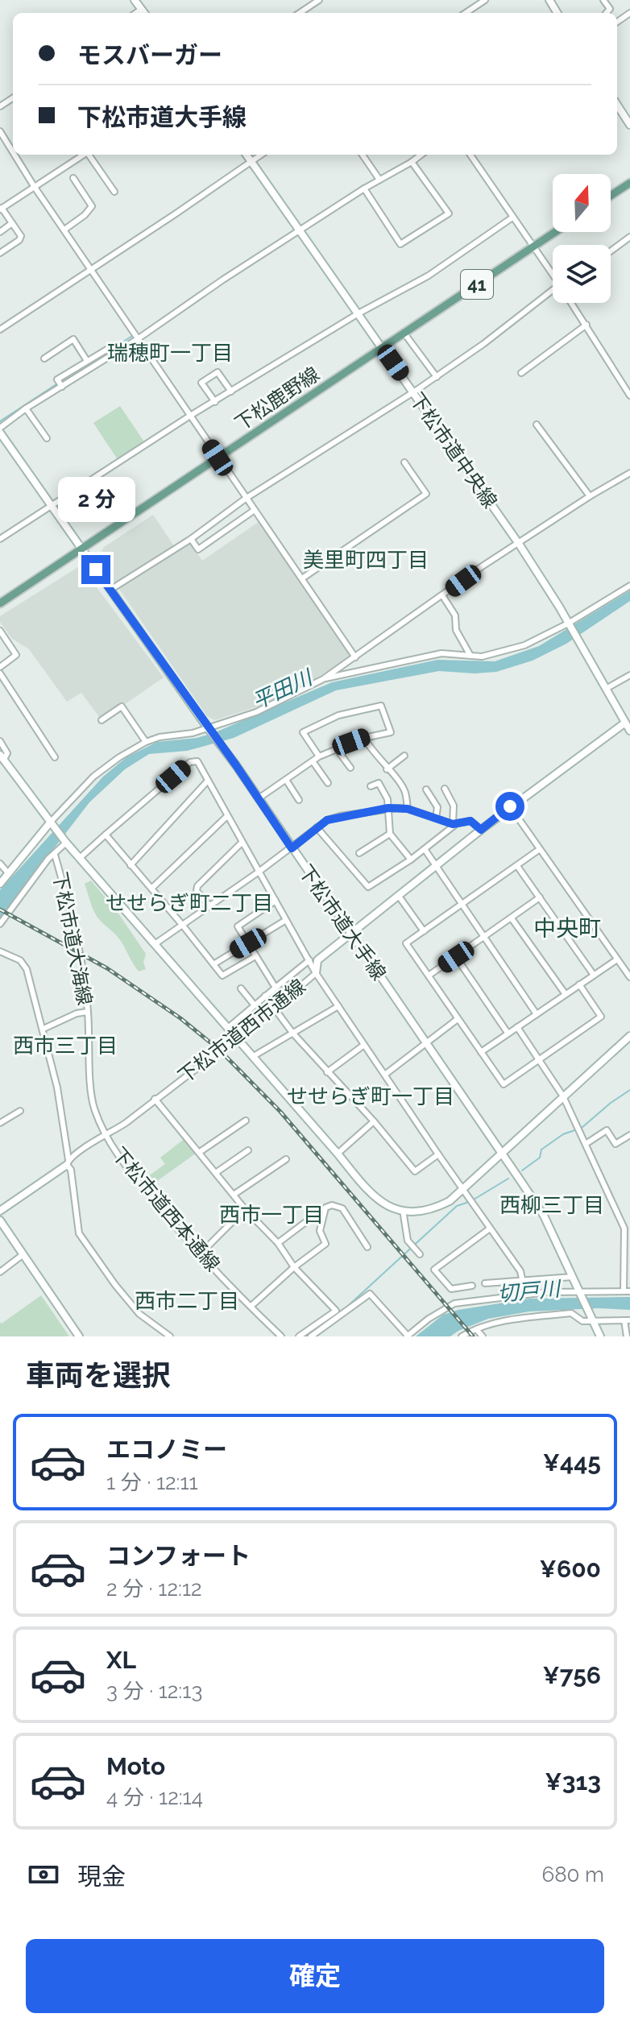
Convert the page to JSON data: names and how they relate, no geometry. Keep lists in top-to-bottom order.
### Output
{
  "streets": {
    "main road": ["41", "下松鹿野線"],
    "street": [
      "下松市道中央線",
      "下松市道大手線",
      "下松市道大海線",
      "下松市道西市通線",
      "下松市道西本通線"
    ]
  },
  "crossings": [
    ["下松鹿野線", "下松市道中央線"],
    ["下松鹿野線", "下松市道大手線"],
    ["下松市道大手線", "下松市道大海線"],
    ["下松市道大手線", "下松市道西市通線"],
    ["下松市道大海線", "下松市道西市通線"],
    ["下松市道大海線", "下松市道西本通線"],
    ["下松市道西市通線", "下松市道西本通線"]
  ],
  "districts": [
    "瑞穂町一丁目",
    "美里町四丁目",
    "せせらぎ町二丁目",
    "中央町",
    "西市三丁目",
    "せせらぎ町一丁目",
    "西柳三丁目",
    "西市一丁目",
    "西市二丁目"
  ],
  "water": ["平田川", "切戸川"],
  "north": "top",
  "page": {
    "banner": ["モスバーガー", "下松市道大手線"],
    "bubble": "2 分",
    "heading": "車両を選択",
    "list": [
      {
        "name": "エコノミー",
        "note": "1 分 · 12:11",
        "value": "¥445"
      },
      {
        "name": "コンフォート",
        "note": "2 分 · 12:12",
        "value": "¥600"
      },
      {
        "name": "XL",
        "note": "3 分 · 12:13",
        "value": "¥756"
      },
      {
        "name": "Moto",
        "note": "4 分 · 12:14",
        "value": "¥313"
      }
    ],
    "pay": ["現金", "680 m"],
    "buttons": "確定"
  }
}
